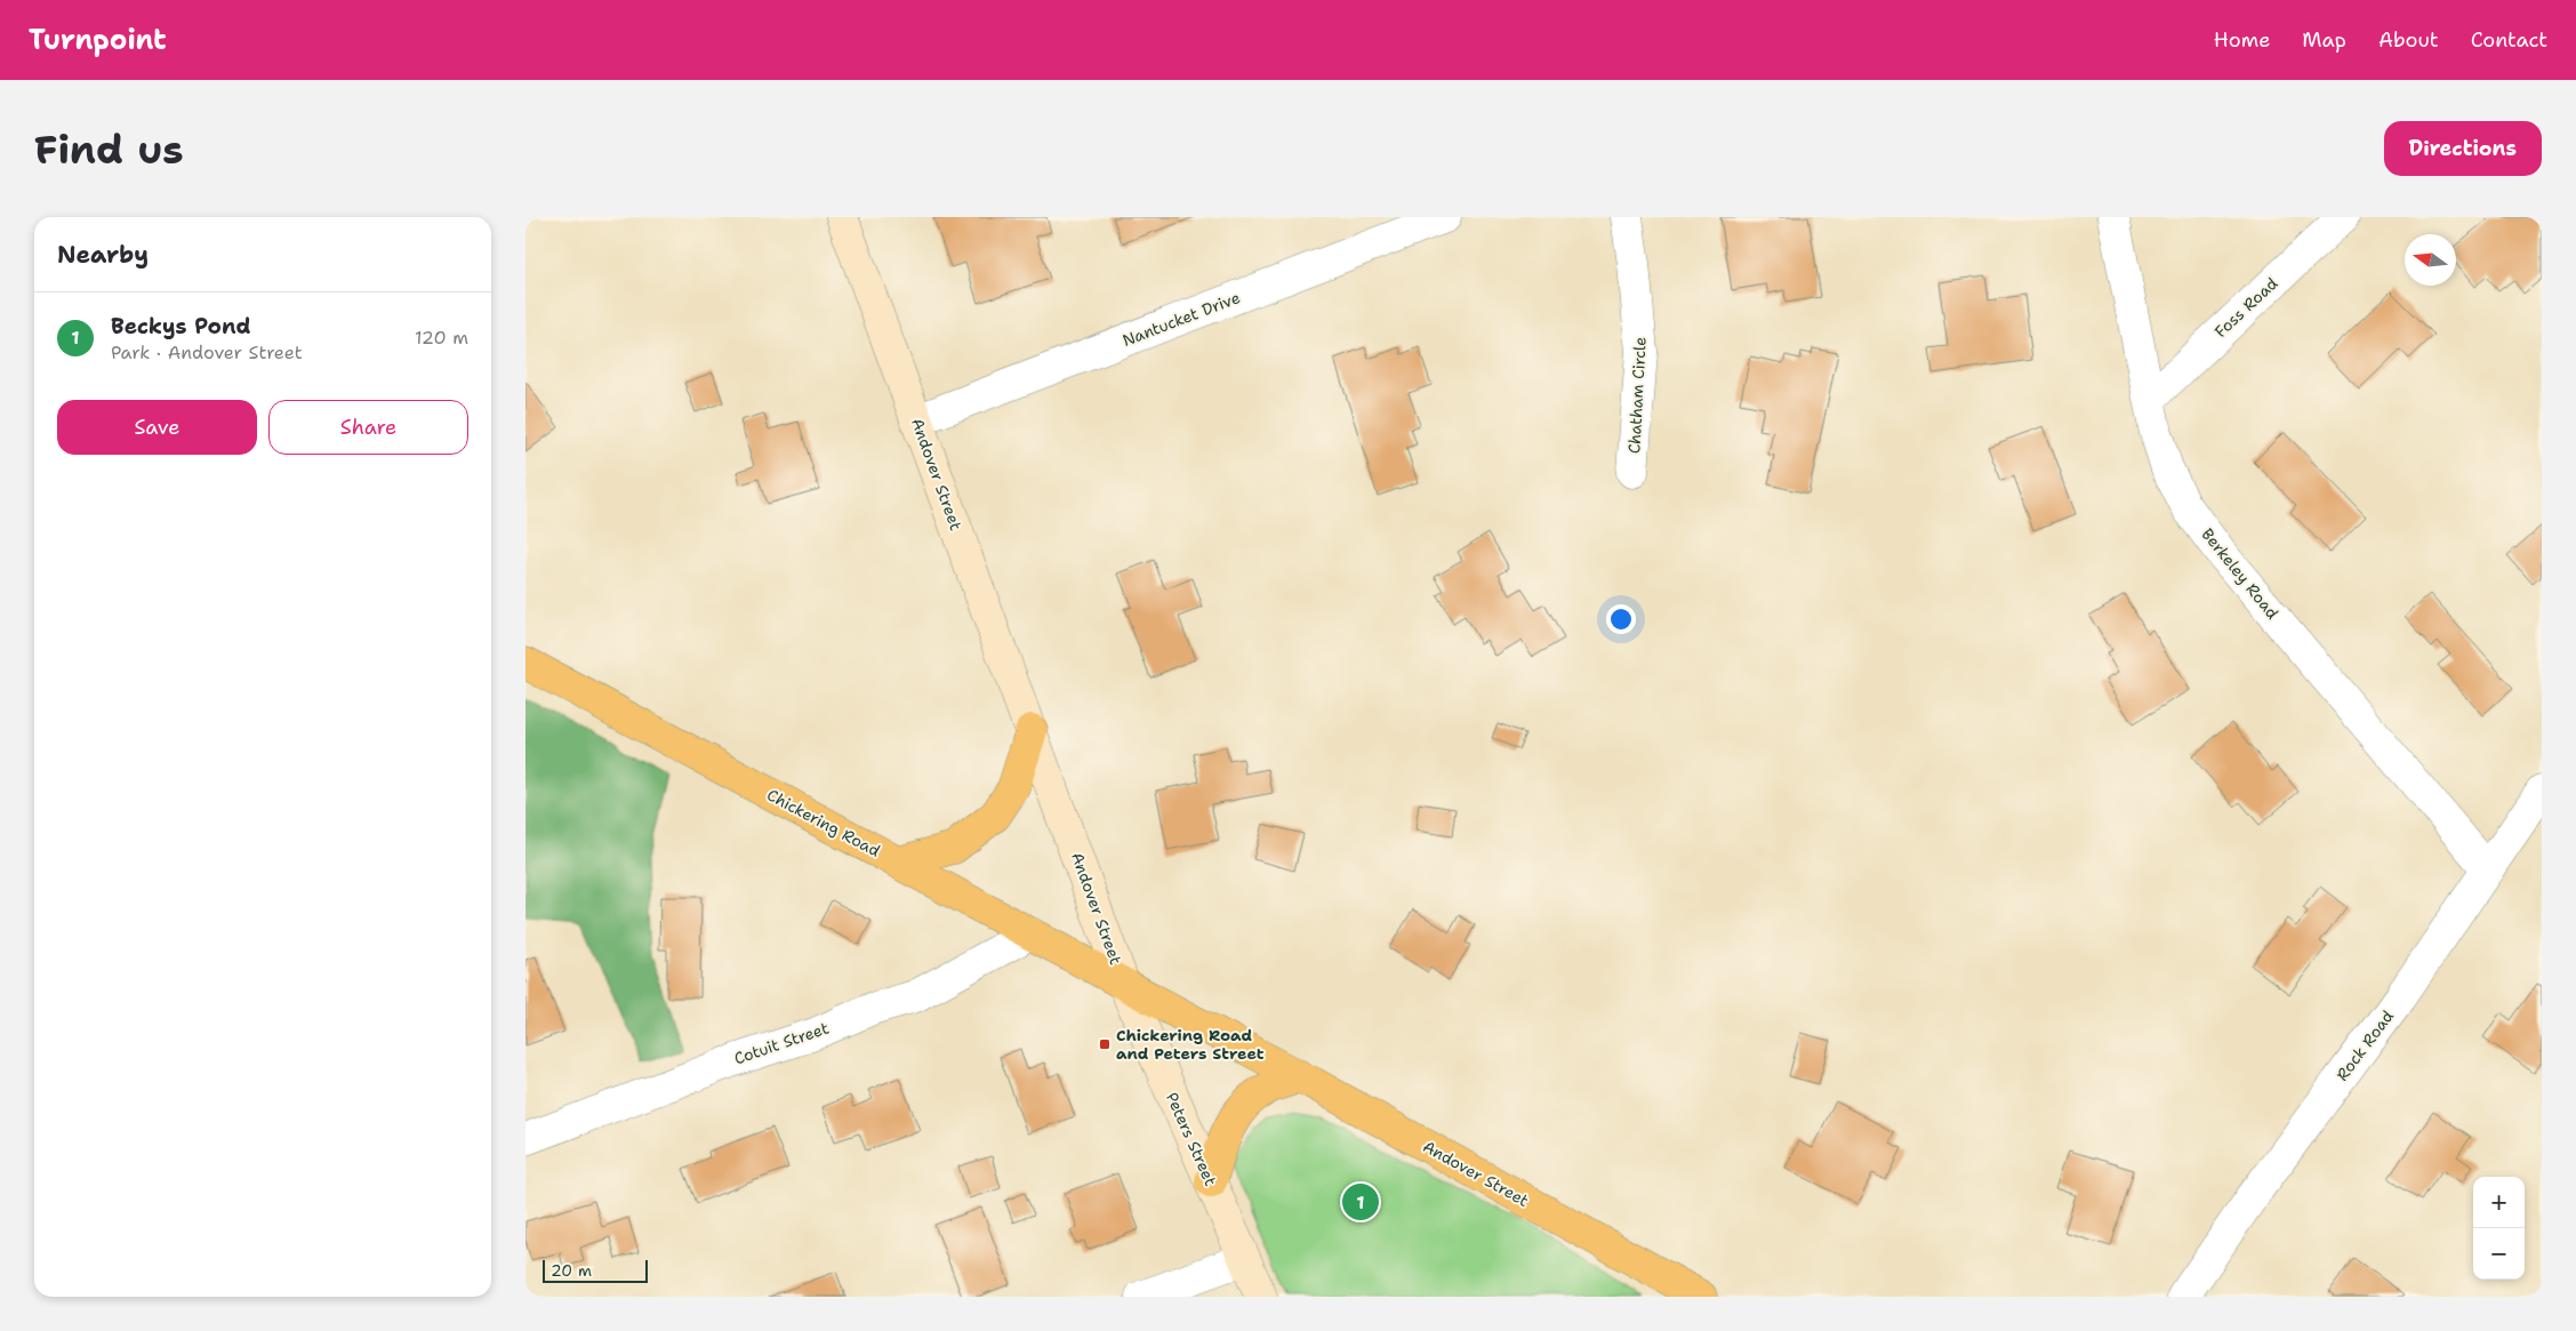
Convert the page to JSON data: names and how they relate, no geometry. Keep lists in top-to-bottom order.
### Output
{
  "streets": {
    "main road": ["Andover Street", "Chickering Road", "Peters Street"],
    "street": [
      "Foss Road",
      "Nantucket Drive",
      "Chatham Circle",
      "Berkeley Road",
      "Cotuit Street",
      "Rock Road"
    ]
  },
  "crossings": [
    ["Foss Road", "Berkeley Road"],
    ["Nantucket Drive", "Andover Street"],
    ["Andover Street", "Chickering Road"],
    ["Andover Street", "Peters Street"],
    ["Berkeley Road", "Rock Road"],
    ["Chickering Road", "Cotuit Street"],
    ["Chickering Road", "Peters Street"]
  ],
  "places": {
    "transit": ["Chickering Road and Peters Street"]
  },
  "scale_bar": "20 m",
  "north": "left",
  "page": {
    "header": "Turnpoint",
    "nav": [
      "Home",
      "Map",
      "About",
      "Contact"
    ],
    "buttons": [
      "Directions",
      ["Save", "Share"]
    ],
    "title": "Find us",
    "heading": "Nearby",
    "list": [
      {
        "mark": "1",
        "name": "Beckys Pond",
        "note": "Park · Andover Street",
        "value": "120 m"
      }
    ],
    "map_buttons": ["+", "−"],
    "pins": "1",
    "scale": "20 m"
  }
}
